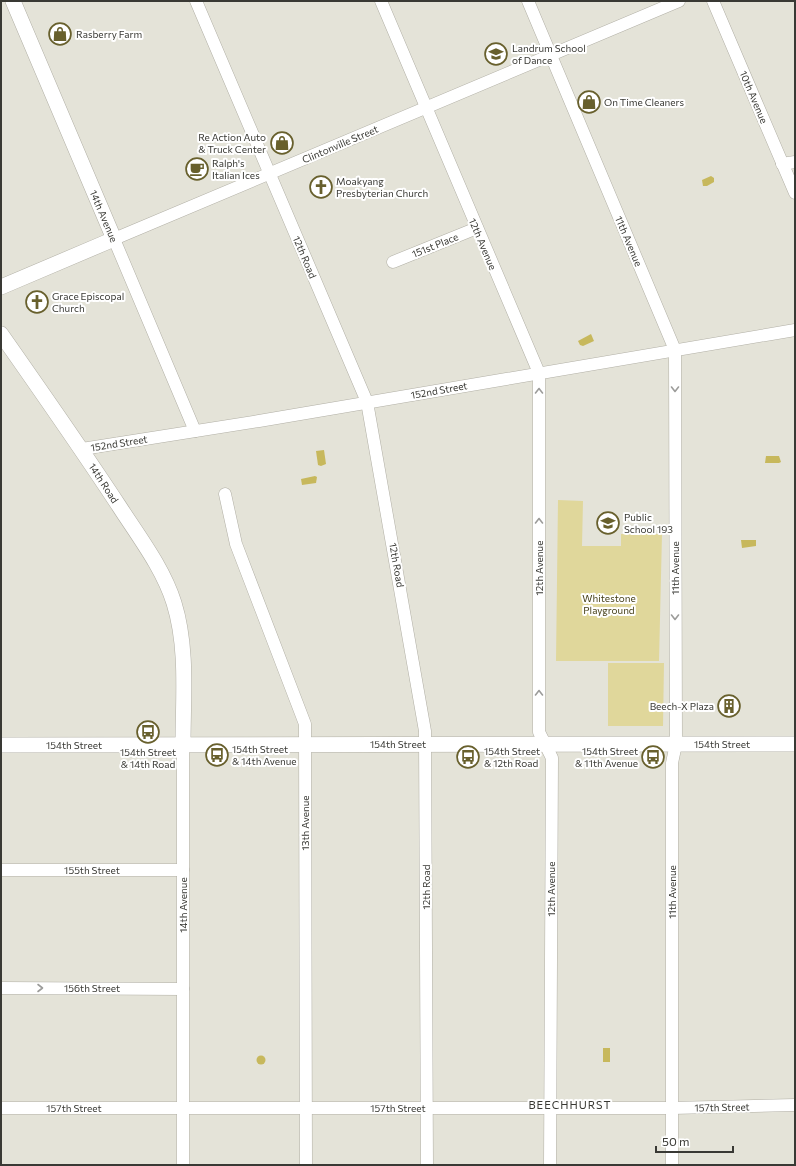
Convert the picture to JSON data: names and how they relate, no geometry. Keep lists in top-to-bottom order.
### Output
{
  "streets": {
    "street": [
      "10th Avenue",
      "Clintonville Street",
      "14th Avenue",
      "11th Avenue",
      "12th Avenue",
      "151st Place",
      "12th Road",
      "152nd Street",
      "14th Road",
      "154th Street",
      "13th Avenue",
      "155th Street",
      "156th Street",
      "157th Street"
    ]
  },
  "crossings": [
    ["Clintonville Street", "14th Avenue"],
    ["Clintonville Street", "11th Avenue"],
    ["Clintonville Street", "12th Avenue"],
    ["Clintonville Street", "12th Road"],
    ["14th Avenue", "152nd Street"],
    ["14th Avenue", "14th Road"],
    ["14th Avenue", "154th Street"],
    ["14th Avenue", "155th Street"],
    ["14th Avenue", "156th Street"],
    ["14th Avenue", "157th Street"],
    ["11th Avenue", "152nd Street"],
    ["11th Avenue", "154th Street"],
    ["11th Avenue", "157th Street"],
    ["12th Avenue", "151st Place"],
    ["12th Avenue", "152nd Street"],
    ["12th Avenue", "154th Street"],
    ["12th Avenue", "157th Street"],
    ["12th Road", "152nd Street"],
    ["12th Road", "154th Street"],
    ["12th Road", "157th Street"],
    ["152nd Street", "14th Road"],
    ["154th Street", "13th Avenue"],
    ["13th Avenue", "157th Street"]
  ],
  "one_way": ["156th Street"],
  "districts": ["BEECHHURST"],
  "parks": ["Whitestone Playground"],
  "places": {
    "shop": ["Rasberry Farm", "On Time Cleaners", "Re Action Auto & Truck Center"],
    "school or university": ["Landrum School of Dance", "Public School 193"],
    "cafe": ["Ralph's Italian Ices"],
    "church": ["Moakyang Presbyterian Church", "Grace Episcopal Church"],
    "building": ["Beech-X Plaza"],
    "bus stop": [
      "154th Street & 14th Road",
      "154th Street & 14th Avenue",
      "154th Street & 12th Road",
      "154th Street & 11th Avenue"
    ]
  },
  "scale_bar": "50 m"
}
